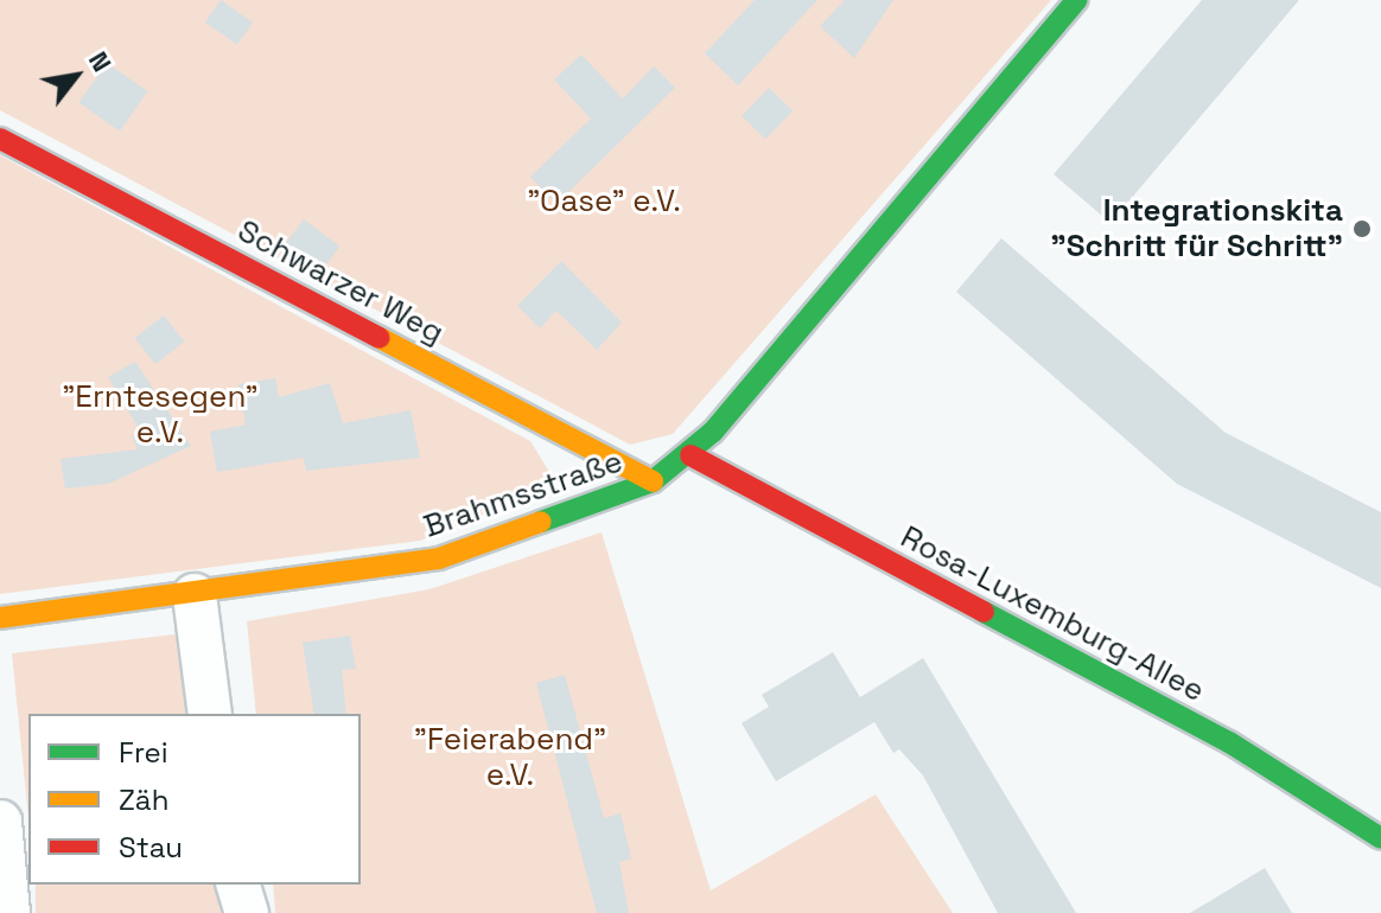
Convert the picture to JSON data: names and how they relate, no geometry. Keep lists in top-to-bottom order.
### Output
{
  "streets": {
    "street": ["Schwarzer Weg", "Brahmsstraße", "Rosa-Luxemburg-Allee"]
  },
  "crossings": [
    ["Schwarzer Weg", "Brahmsstraße"],
    ["Brahmsstraße", "Rosa-Luxemburg-Allee"]
  ],
  "parks": ["\"Oase\" e.V.", "\"Erntesegen\" e.V.", "\"Feierabend\" e.V."],
  "places": ["Integrationskita \"Schritt für Schritt\""],
  "legend": ["Frei", "Zäh", "Stau"],
  "north": "top right"
}
